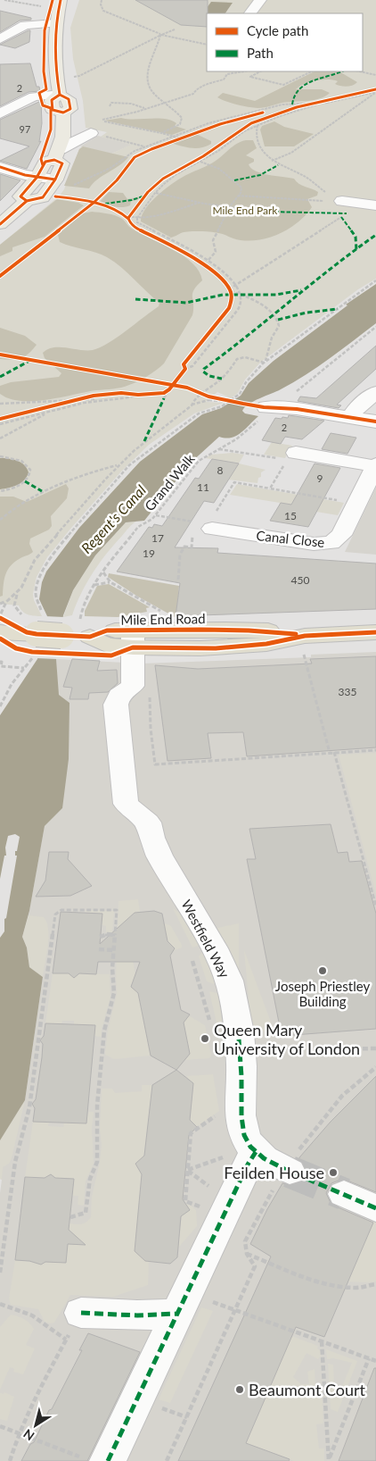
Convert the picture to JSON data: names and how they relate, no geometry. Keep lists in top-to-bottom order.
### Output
{
  "streets": {
    "highway": ["Mile End Road"],
    "street": ["Canal Close", "Westfield Way"],
    "path": ["Grand Walk"]
  },
  "crossings": [
    ["Grand Walk", "Mile End Road"]
  ],
  "water": ["Regent's Canal"],
  "parks": ["Mile End Park"],
  "places": [
    "Joseph Priestley Building",
    "Queen Mary University of London",
    "Feilden House",
    "Beaumont Court"
  ],
  "house_numbers": [
    "2",
    "97",
    "2",
    "8",
    "9",
    "11",
    "15",
    "17",
    "19",
    "450",
    "335"
  ],
  "legend": ["Cycle path", "Path"],
  "north": "bottom left"
}
